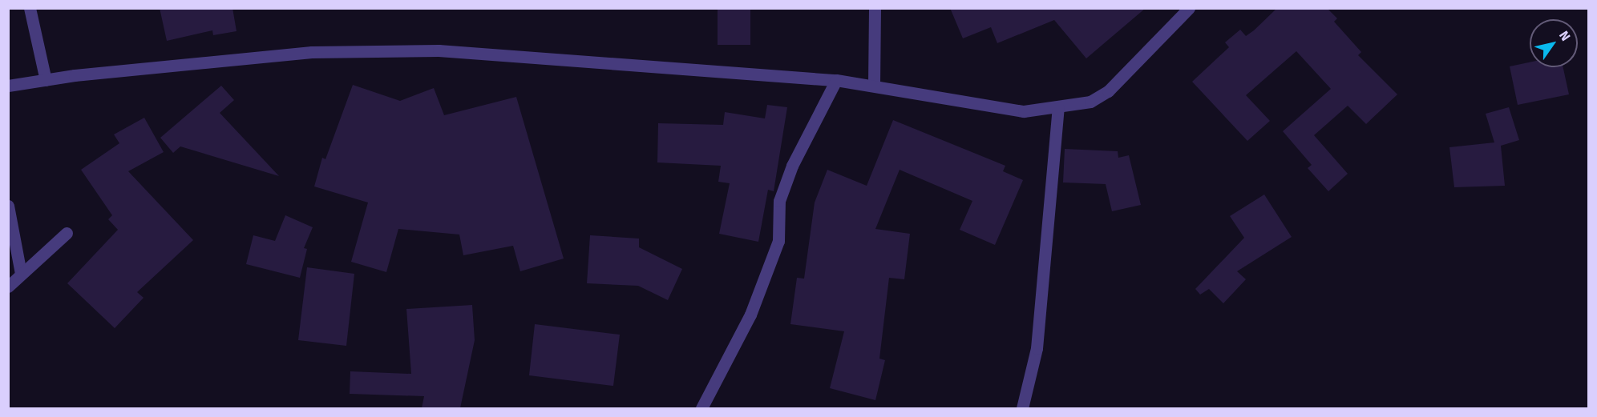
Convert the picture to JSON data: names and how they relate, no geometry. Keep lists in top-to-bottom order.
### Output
{
  "north": "top right"
}
